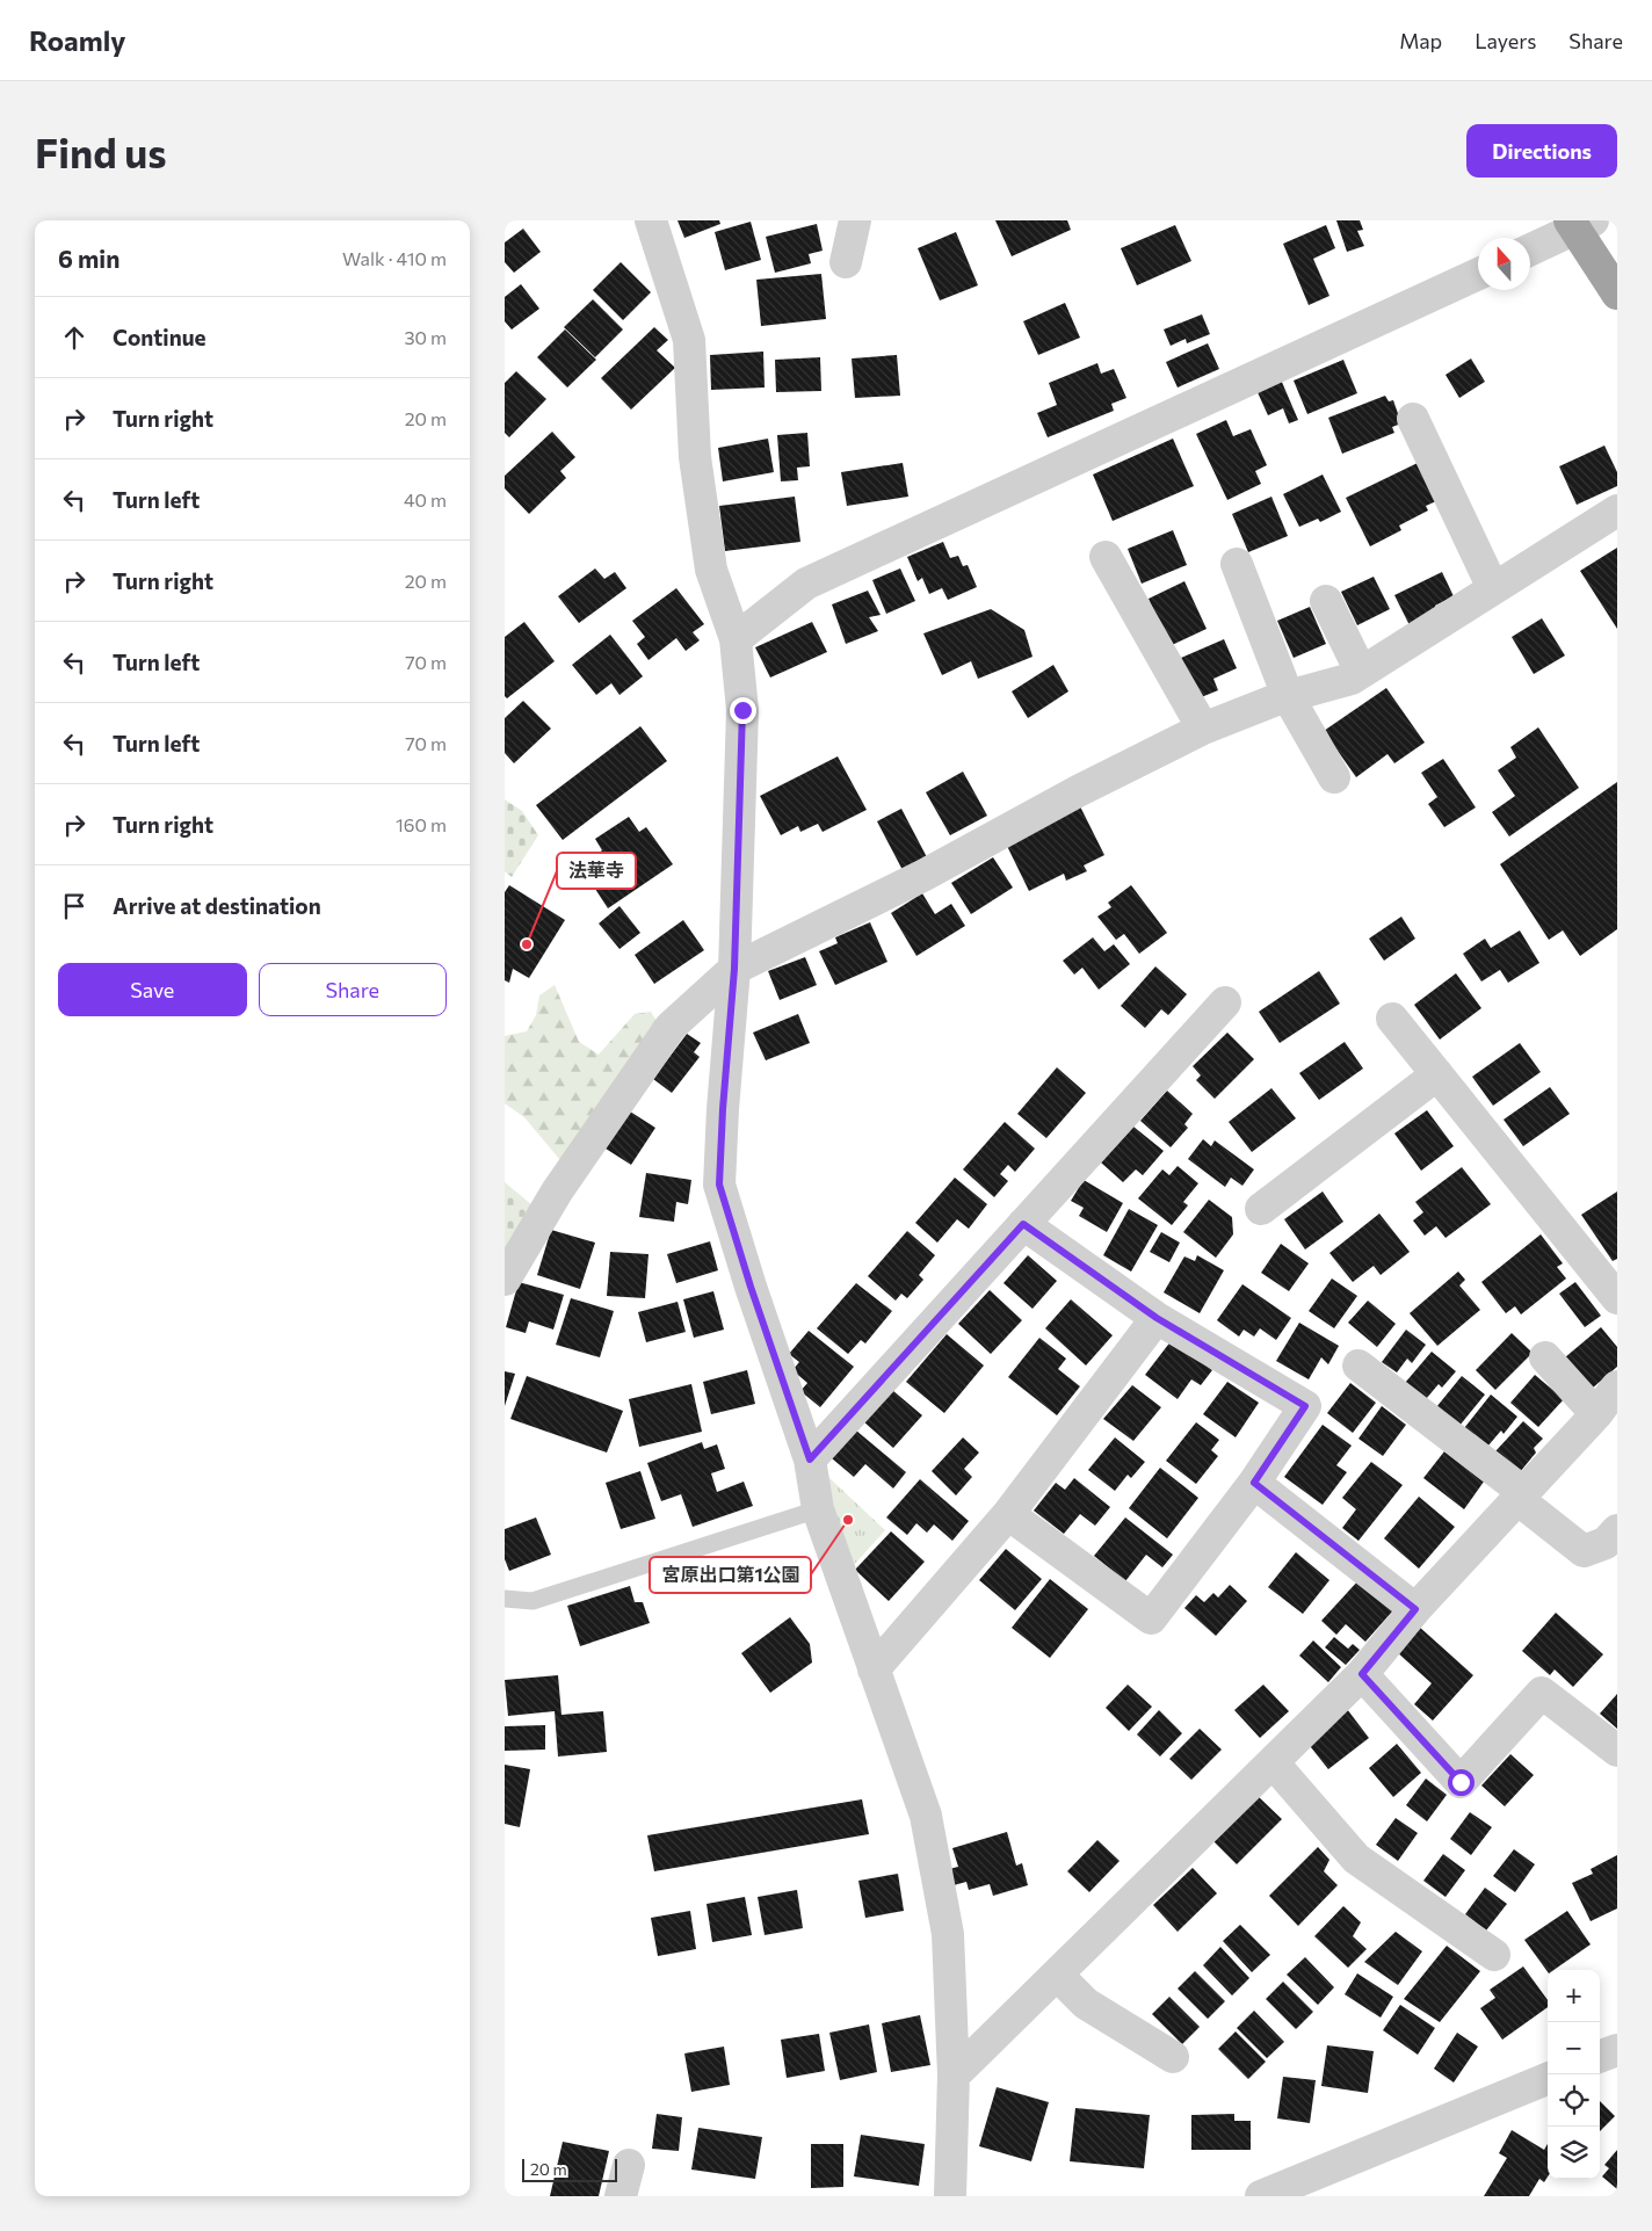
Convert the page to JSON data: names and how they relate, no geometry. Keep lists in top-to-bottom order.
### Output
{
  "places": ["法華寺", "宮原出口第1公園"],
  "scale_bar": "20 m",
  "north": "top",
  "page": {
    "header": "Roamly",
    "nav": ["Map", "Layers", "Share"],
    "buttons": [
      "Directions",
      ["Save", "Share"]
    ],
    "title": "Find us",
    "heading": ["6 min", "Walk · 410 m"],
    "list": [
      ["Continue", "30 m"],
      ["Turn right", "20 m"],
      ["Turn left", "40 m"],
      ["Turn right", "20 m"],
      ["Turn left", "70 m"],
      ["Turn left", "70 m"],
      ["Turn right", "160 m"],
      "Arrive at destination"
    ],
    "map_buttons": ["+", "−"],
    "scale": "20 m"
  }
}
